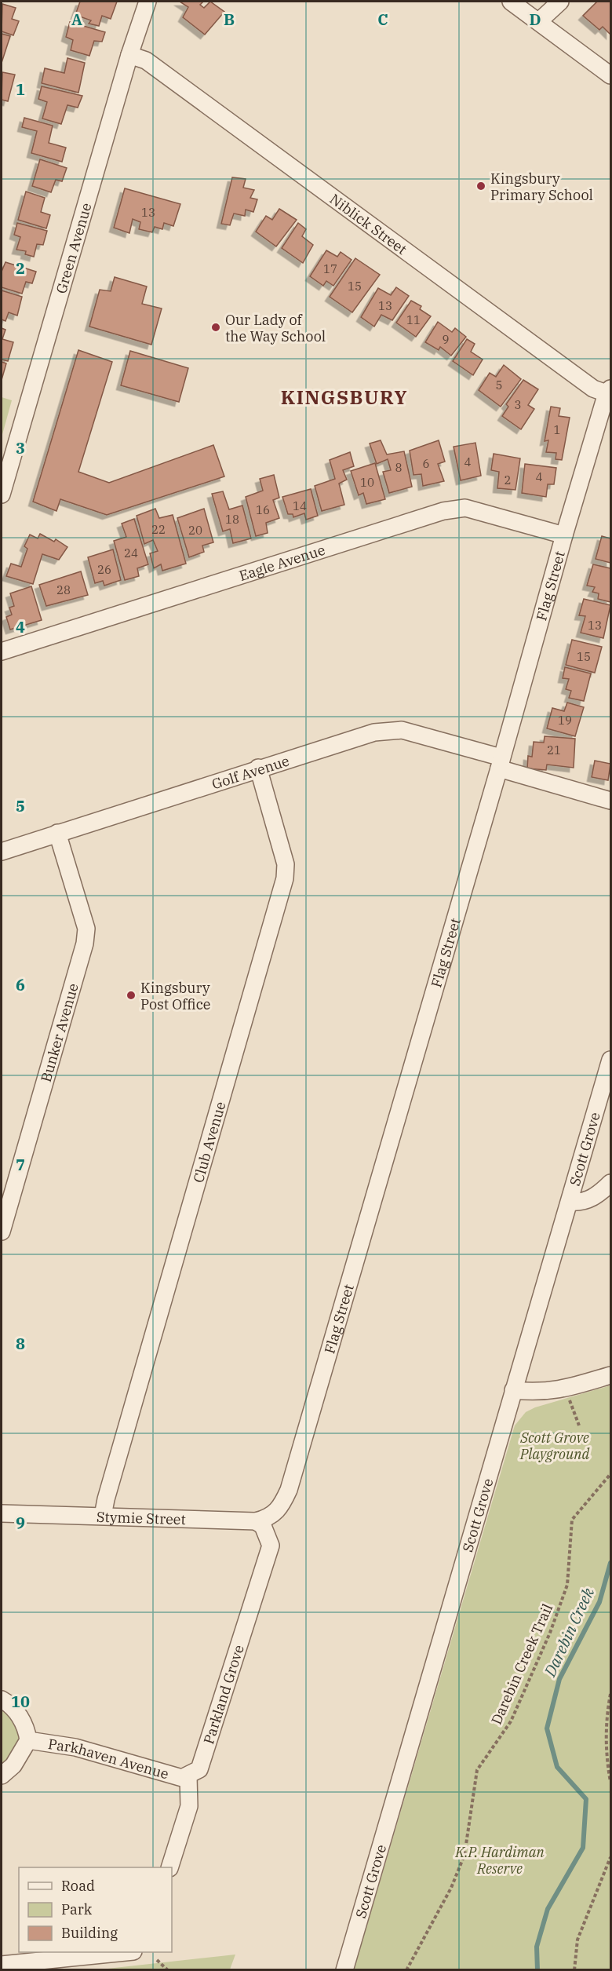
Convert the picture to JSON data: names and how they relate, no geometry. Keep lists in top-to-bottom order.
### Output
{
  "streets": {
    "street": [
      "Niblick Street",
      "Green Avenue",
      "Eagle Avenue",
      "Flag Street",
      "Golf Avenue",
      "Bunker Avenue",
      "Club Avenue",
      "Scott Grove",
      "Stymie Street",
      "Parkland Grove",
      "Parkhaven Avenue"
    ],
    "path": ["Darebin Creek Trail"]
  },
  "crossings": [
    ["Niblick Street", "Green Avenue"],
    ["Niblick Street", "Flag Street"],
    ["Eagle Avenue", "Flag Street"],
    ["Flag Street", "Golf Avenue"],
    ["Flag Street", "Stymie Street"],
    ["Golf Avenue", "Bunker Avenue"],
    ["Golf Avenue", "Club Avenue"],
    ["Club Avenue", "Stymie Street"],
    ["Stymie Street", "Parkland Grove"],
    ["Parkland Grove", "Parkhaven Avenue"]
  ],
  "districts": ["KINGSBURY"],
  "water": ["Darebin Creek"],
  "parks": ["Scott Grove Playground", "K.P. Hardiman Reserve"],
  "places": ["Kingsbury Primary School", "Our Lady of the Way School", "Kingsbury Post Office"],
  "house_numbers": [
    "13",
    "17",
    "15",
    "13",
    "11",
    "9",
    "5",
    "3",
    "1",
    "4",
    "6",
    "8",
    "4",
    "2",
    "10",
    "14",
    "16",
    "18",
    "22",
    "20",
    "24",
    "26",
    "28",
    "13",
    "15",
    "19",
    "21"
  ],
  "legend": ["Road", "Park", "Building"],
  "grid": {
    "columns": [
      "A",
      "B",
      "C",
      "D"
    ],
    "rows": [
      "1",
      "2",
      "3",
      "4",
      "5",
      "6",
      "7",
      "8",
      "9",
      "10"
    ]
  }
}
